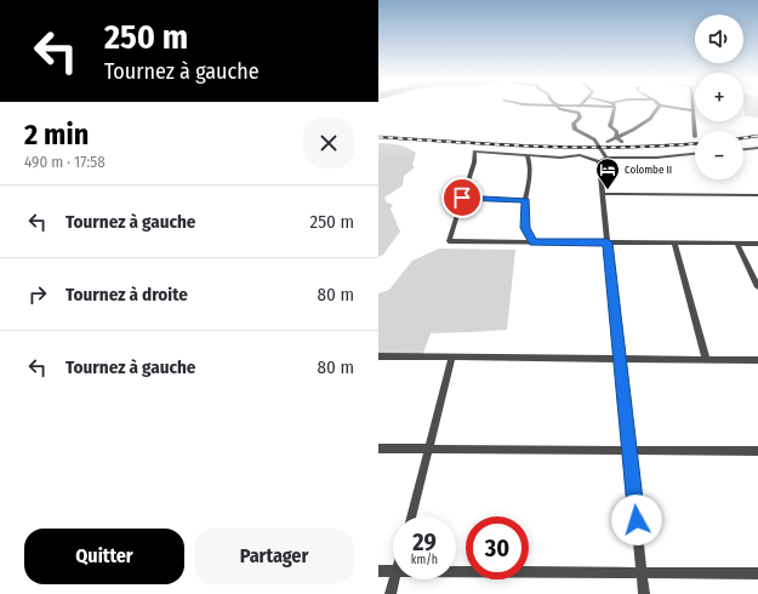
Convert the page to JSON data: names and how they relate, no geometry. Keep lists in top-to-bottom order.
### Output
{
  "places": {
    "hotel": ["Colombe II"]
  },
  "page": {
    "turn": ["250 m", "Tournez à gauche"],
    "map_buttons": ["+", "−"],
    "heading": ["2 min", "490 m · 17:58"],
    "list": [
      {
        "name": "Tournez à gauche",
        "value": "250 m"
      },
      {
        "name": "Tournez à droite",
        "value": "80 m"
      },
      {
        "name": "Tournez à gauche",
        "value": "80 m"
      }
    ],
    "speed": "29 km/h",
    "limit": "30",
    "buttons": ["Quitter", "Partager"]
  }
}
